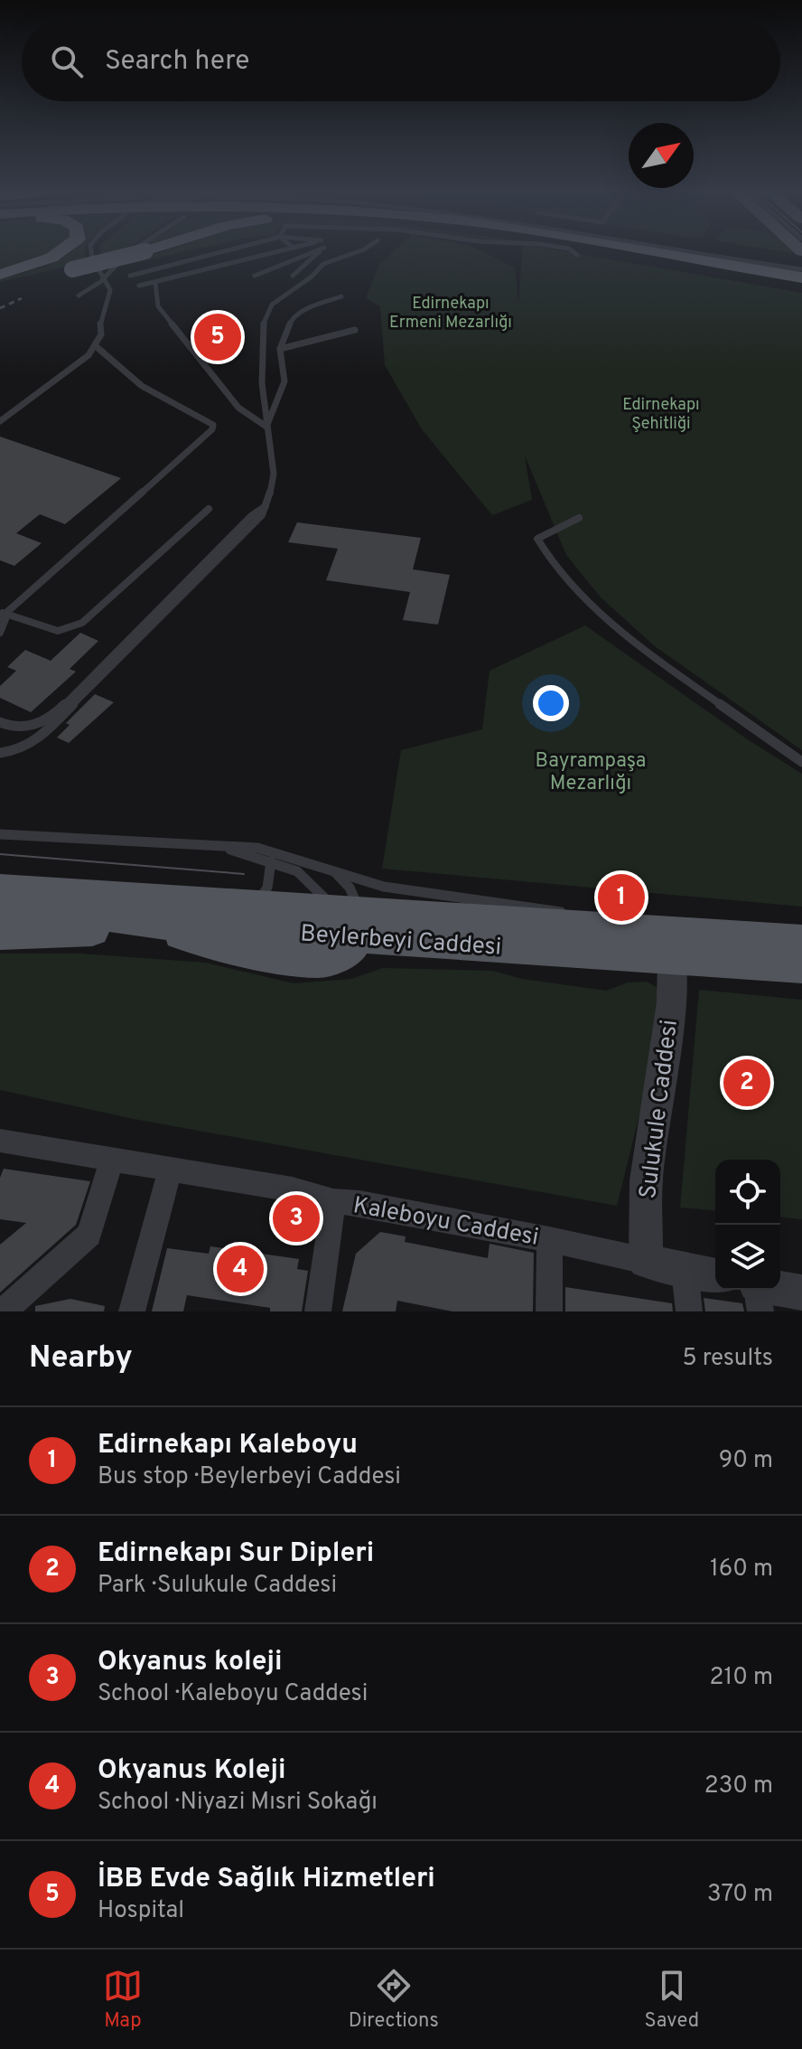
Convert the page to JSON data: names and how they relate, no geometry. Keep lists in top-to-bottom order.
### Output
{
  "streets": {
    "main road": ["Beylerbeyi Caddesi"],
    "street": ["Sulukule Caddesi", "Kaleboyu Caddesi"]
  },
  "crossings": [
    ["Beylerbeyi Caddesi", "Sulukule Caddesi"],
    ["Sulukule Caddesi", "Kaleboyu Caddesi"]
  ],
  "parks": ["Edirnekapı Ermeni Mezarlığı", "Edirnekapı Şehitliği", "Bayrampaşa Mezarlığı"],
  "north": "top right",
  "page": {
    "search": "Search here",
    "pins": [
      "5",
      "1",
      "2",
      "3",
      "4"
    ],
    "heading": ["Nearby", "5 results"],
    "list": [
      {
        "mark": "1",
        "name": "Edirnekapı Kaleboyu",
        "note": "Bus stop · Beylerbeyi Caddesi",
        "value": "90 m"
      },
      {
        "mark": "2",
        "name": "Edirnekapı Sur Dipleri",
        "note": "Park · Sulukule Caddesi",
        "value": "160 m"
      },
      {
        "mark": "3",
        "name": "Okyanus koleji",
        "note": "School · Kaleboyu Caddesi",
        "value": "210 m"
      },
      {
        "mark": "4",
        "name": "Okyanus Koleji",
        "note": "School · Niyazi Mısri Sokağı",
        "value": "230 m"
      },
      {
        "mark": "5",
        "name": "İBB Evde Sağlık Hizmetleri",
        "note": "Hospital",
        "value": "370 m"
      }
    ],
    "nav": ["Map", "Directions", "Saved"]
  }
}
